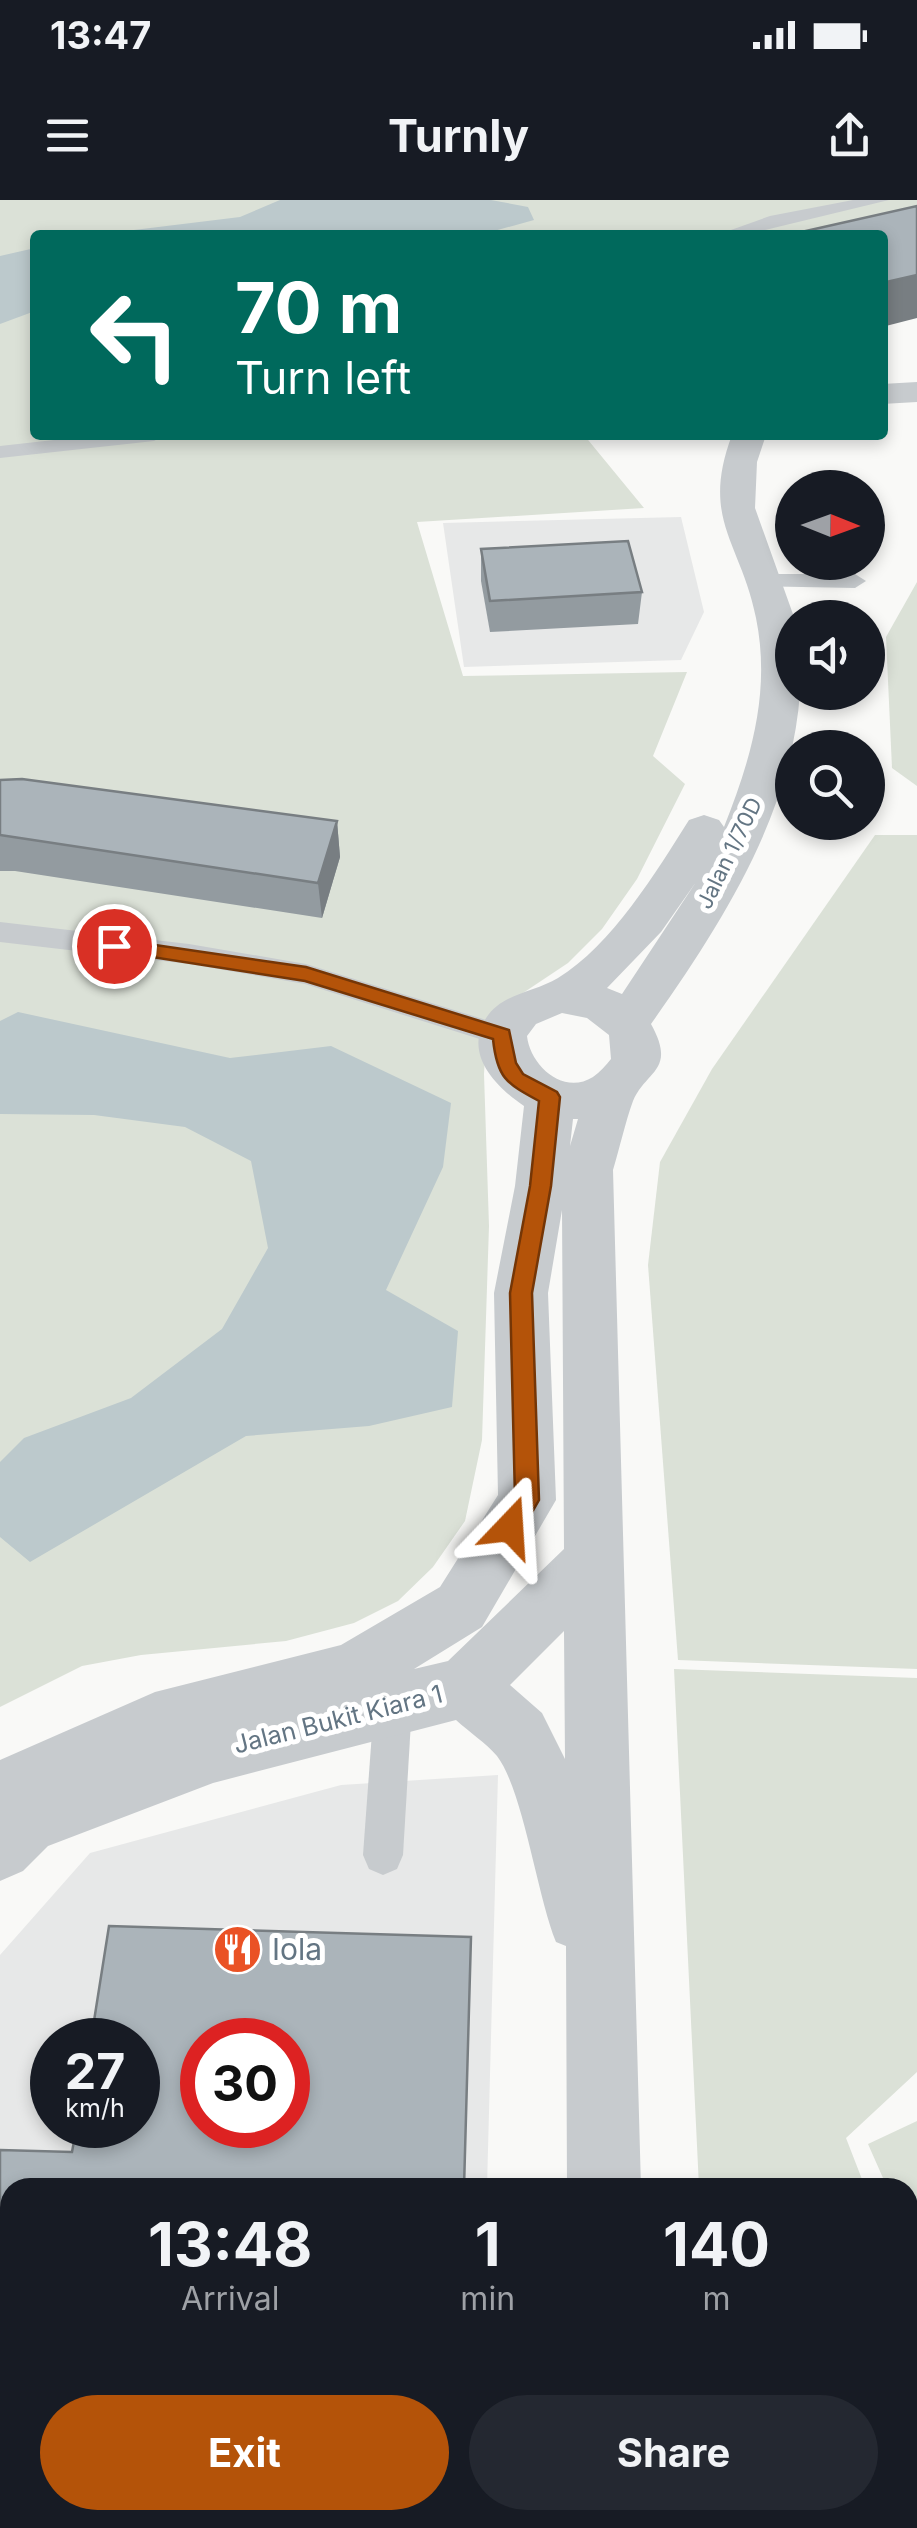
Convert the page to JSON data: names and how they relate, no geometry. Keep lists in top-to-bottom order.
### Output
{
  "streets": {
    "street": ["Jalan 1/70D", "Jalan Bukit Kiara 1"]
  },
  "crossings": [
    ["Jalan 1/70D", "Jalan Bukit Kiara 1"]
  ],
  "places": {
    "restaurant": ["Iola"]
  },
  "north": "right",
  "page": {
    "status": "13:47",
    "header": "Turnly",
    "turn": ["70 m", "Turn left"],
    "speed": "27 km/h",
    "limit": "30",
    "eta": [
      "13:48",
      "Arrival",
      "1",
      "min",
      "140",
      "m"
    ],
    "buttons": ["Exit", "Share"]
  }
}
